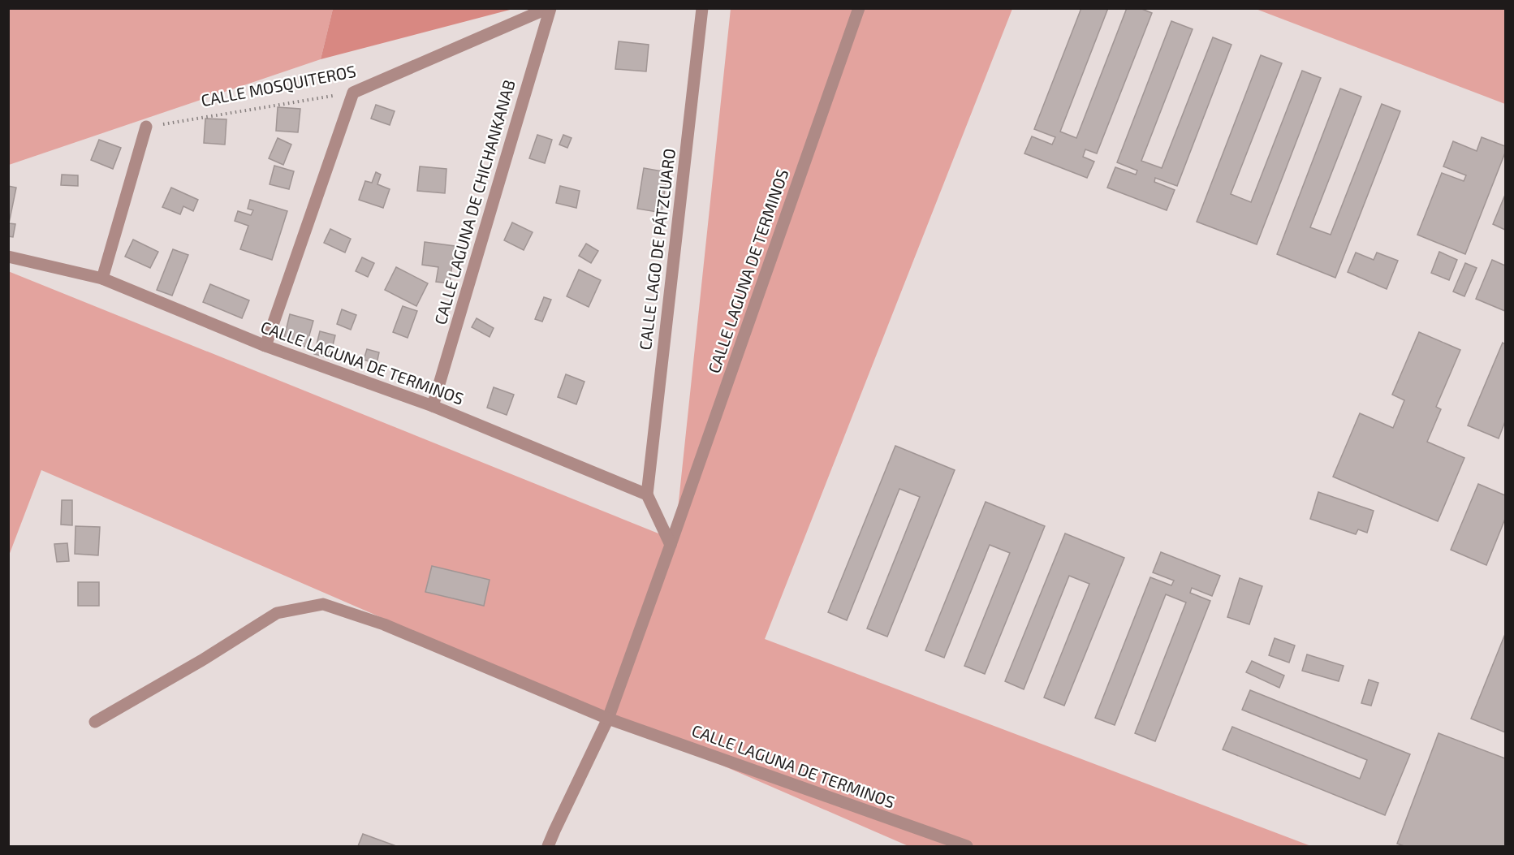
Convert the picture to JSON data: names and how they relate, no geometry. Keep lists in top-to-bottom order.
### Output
{
  "streets": {
    "street": [
      "CALLE MOSQUITEROS",
      "CALLE LAGUNA DE CHICHANKANAB",
      "CALLE LAGO DE PÁTZCUARO",
      "CALLE LAGUNA DE TERMINOS"
    ]
  },
  "crossings": [
    ["CALLE MOSQUITEROS", "CALLE LAGUNA DE CHICHANKANAB"],
    ["CALLE LAGUNA DE CHICHANKANAB", "CALLE LAGUNA DE TERMINOS"],
    ["CALLE LAGO DE PÁTZCUARO", "CALLE LAGUNA DE TERMINOS"]
  ]
}
